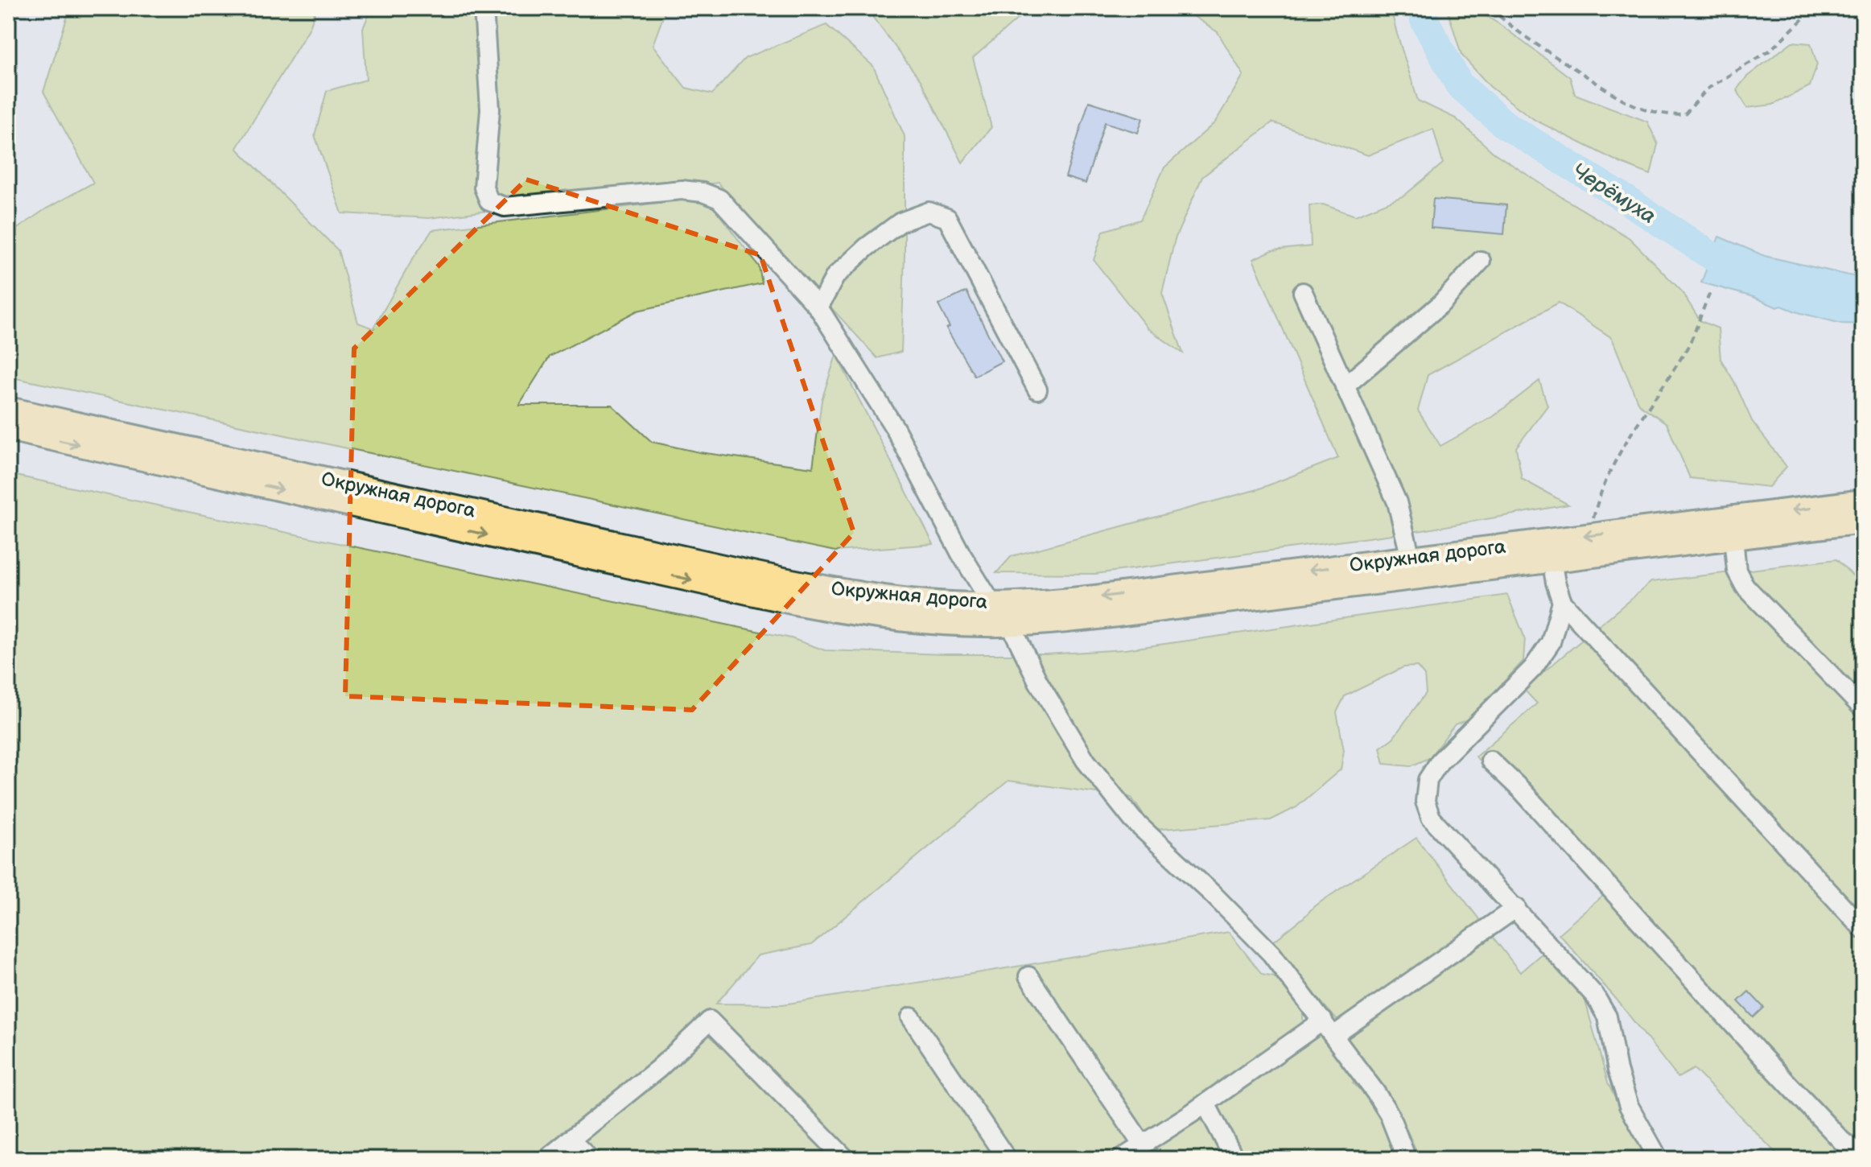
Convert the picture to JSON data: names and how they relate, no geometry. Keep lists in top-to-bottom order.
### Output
{
  "streets": {
    "main road": ["Окружная дорога"]
  },
  "water": ["Черёмуха"]
}
